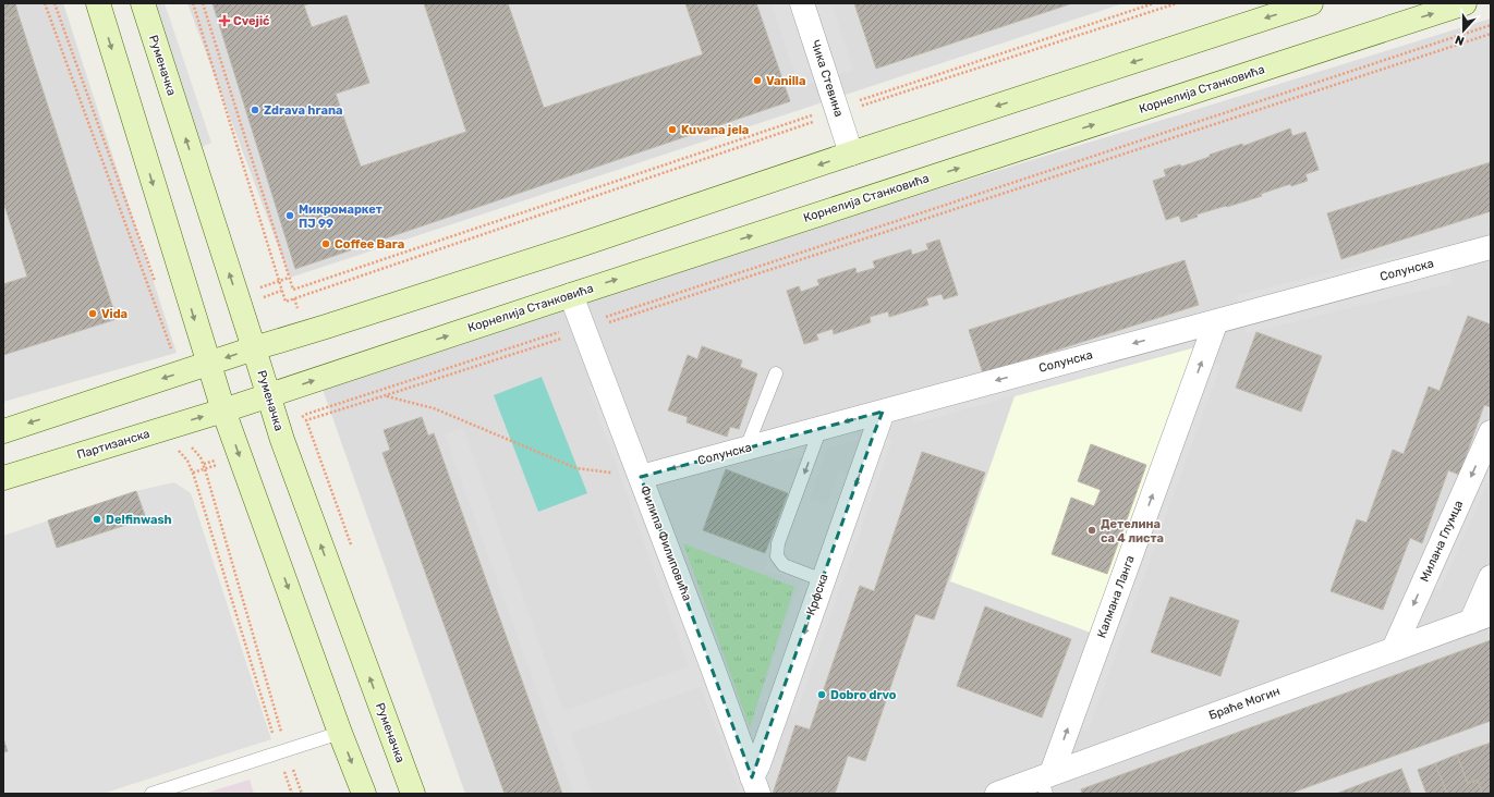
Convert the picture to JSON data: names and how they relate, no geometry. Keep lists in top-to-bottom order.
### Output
{
  "streets": {
    "main road": ["Руменачка", "Корнелија Станковића", "Партизанска"],
    "street": [
      "Чика Стевина",
      "Солунска",
      "Милана Глумца",
      "Филипа Филиповића",
      "Крфска",
      "Калмана Ланга",
      "Браће Могин"
    ]
  },
  "crossings": [
    ["Руменачка", "Корнелија Станковића"],
    ["Корнелија Станковића", "Партизанска"],
    ["Корнелија Станковића", "Филипа Филиповића"],
    ["Солунска", "Филипа Филиповића"],
    ["Солунска", "Крфска"],
    ["Солунска", "Калмана Ланга"],
    ["Милана Глумца", "Браће Могин"],
    ["Филипа Филиповића", "Крфска"],
    ["Калмана Ланга", "Браће Могин"]
  ],
  "one_way": [
    "Солунска",
    "Милана Глумца",
    "Крфска",
    "Калмана Ланга"
  ],
  "places": {
    "health": ["Cvejić"],
    "other": [
      "Vanilla",
      "Zdrava hrana",
      "Kuvana jela",
      "Микромаркет ПЈ 99",
      "Coffee Bara",
      "Vida",
      "Delfinwash",
      "Детелина са 4 листа",
      "Dobro drvo"
    ]
  },
  "north": "bottom"
}
